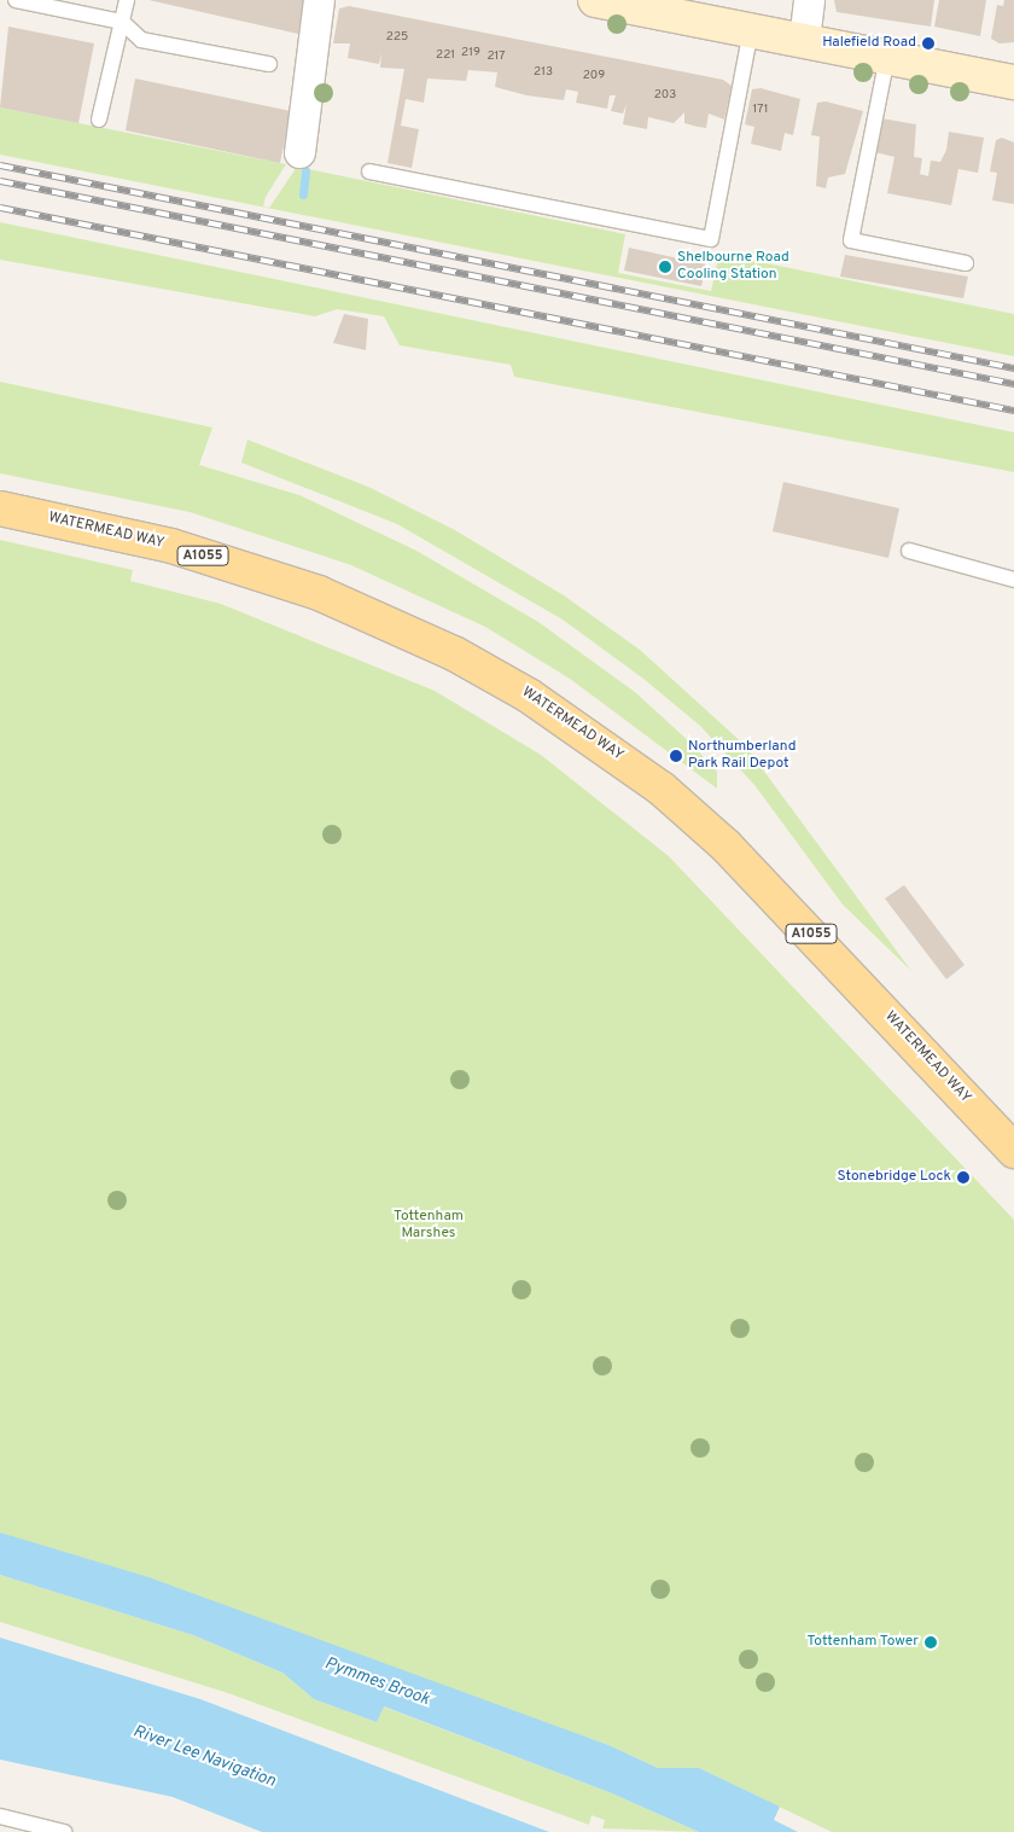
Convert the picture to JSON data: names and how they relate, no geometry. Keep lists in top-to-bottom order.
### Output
{
  "streets": {
    "main road": ["WATERMEAD WAY", "A1055"]
  },
  "water": ["Pymmes Brook", "River Lee Navigation"],
  "parks": ["Tottenham Marshes"],
  "places": [
    "Halefield Road",
    "Shelbourne Road Cooling Station",
    "Northumberland Park Rail Depot",
    "Stonebridge Lock",
    "Tottenham Tower"
  ],
  "house_numbers": [
    "225",
    "219",
    "221",
    "217",
    "213",
    "209",
    "203",
    "171"
  ]
}
